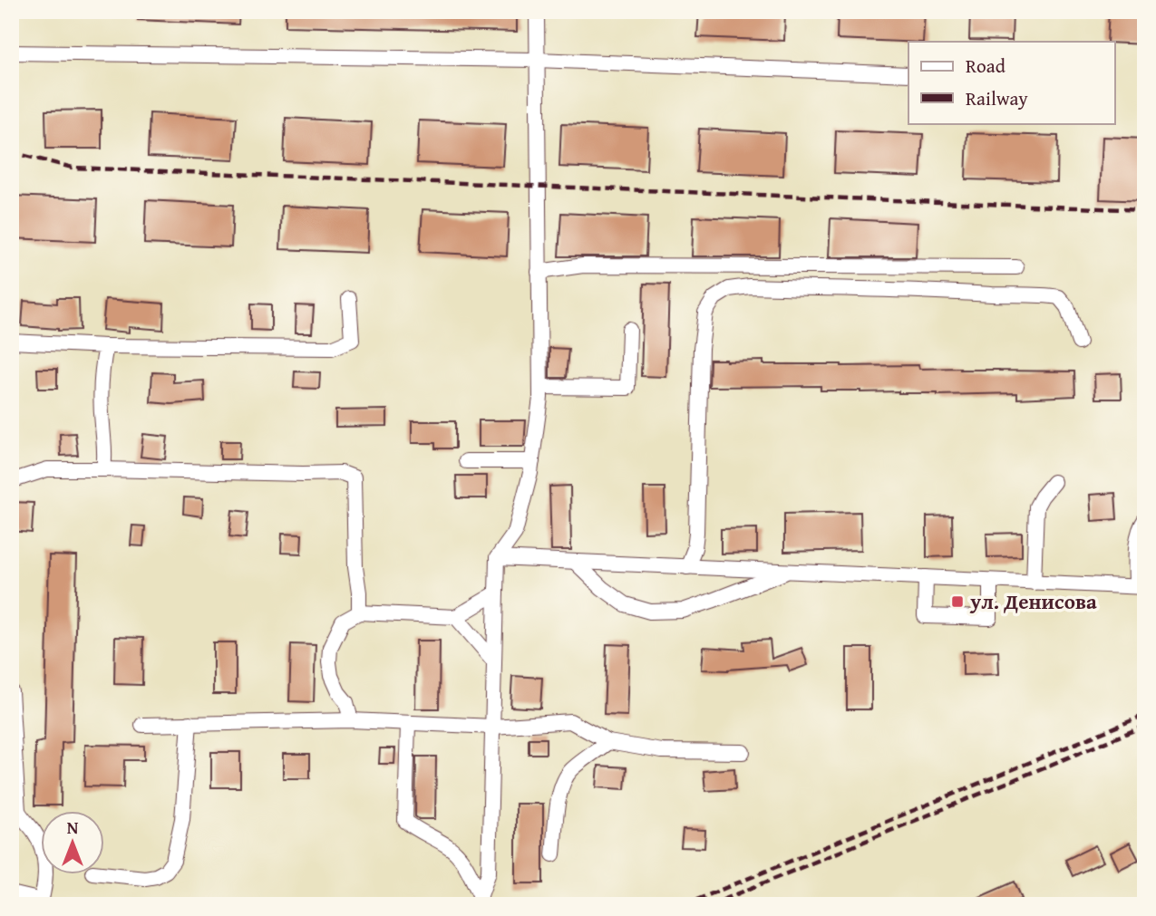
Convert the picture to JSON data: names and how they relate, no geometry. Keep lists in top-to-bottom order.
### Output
{
  "places": {
    "transit": ["ул. Денисова"]
  },
  "legend": ["Road", "Railway"],
  "north": "top"
}
